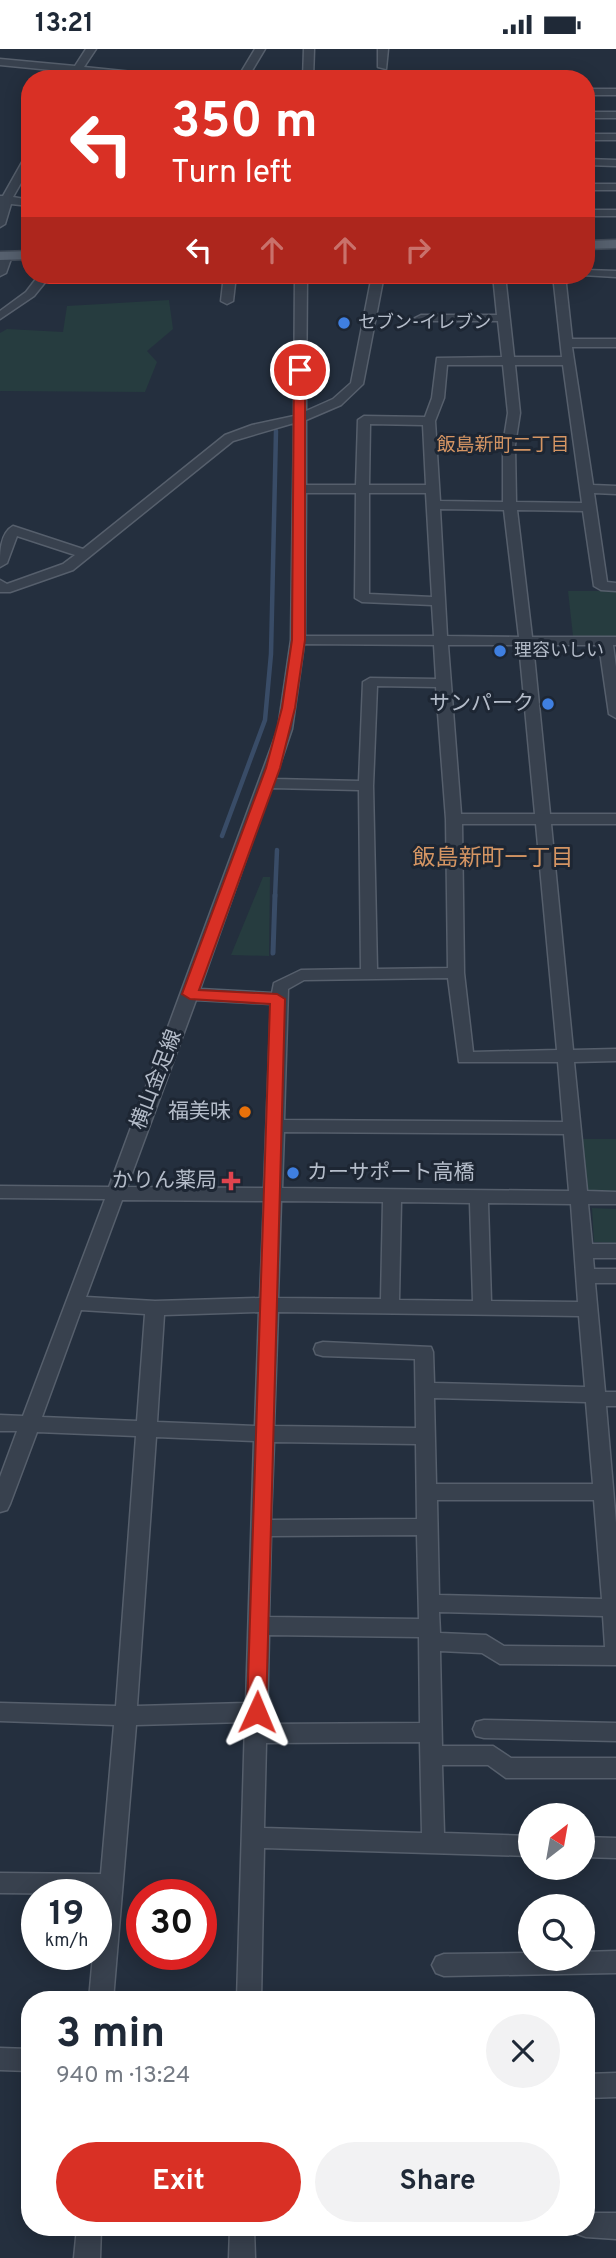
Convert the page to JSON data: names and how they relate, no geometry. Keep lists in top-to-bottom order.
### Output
{
  "streets": {
    "street": ["横山金足線"]
  },
  "districts": ["飯島新町二丁目", "飯島新町一丁目"],
  "places": {
    "other": [
      "セブン-イレブン",
      "理容いしい",
      "サンパーク",
      "福美味",
      "カーサポート高橋"
    ],
    "health": ["かりん薬局"]
  },
  "north": "top right",
  "page": {
    "status": "13:21",
    "turn": ["350 m", "Turn left"],
    "speed": "19 km/h",
    "limit": "30",
    "heading": ["3 min", "940 m · 13:24"],
    "buttons": ["Exit", "Share"]
  }
}
